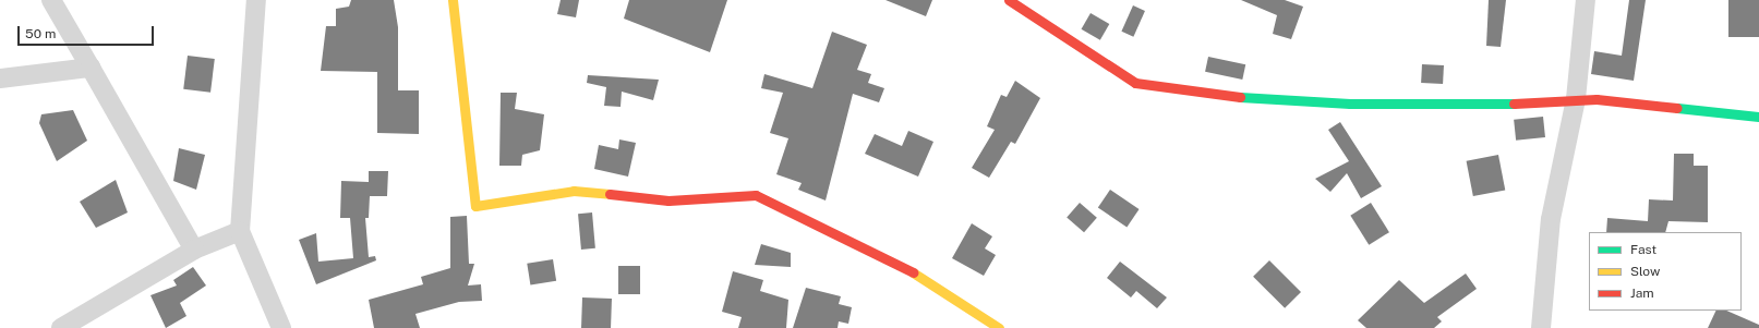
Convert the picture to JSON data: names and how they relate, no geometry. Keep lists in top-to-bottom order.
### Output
{
  "legend": ["Fast", "Slow", "Jam"],
  "scale_bar": "50 m"
}
